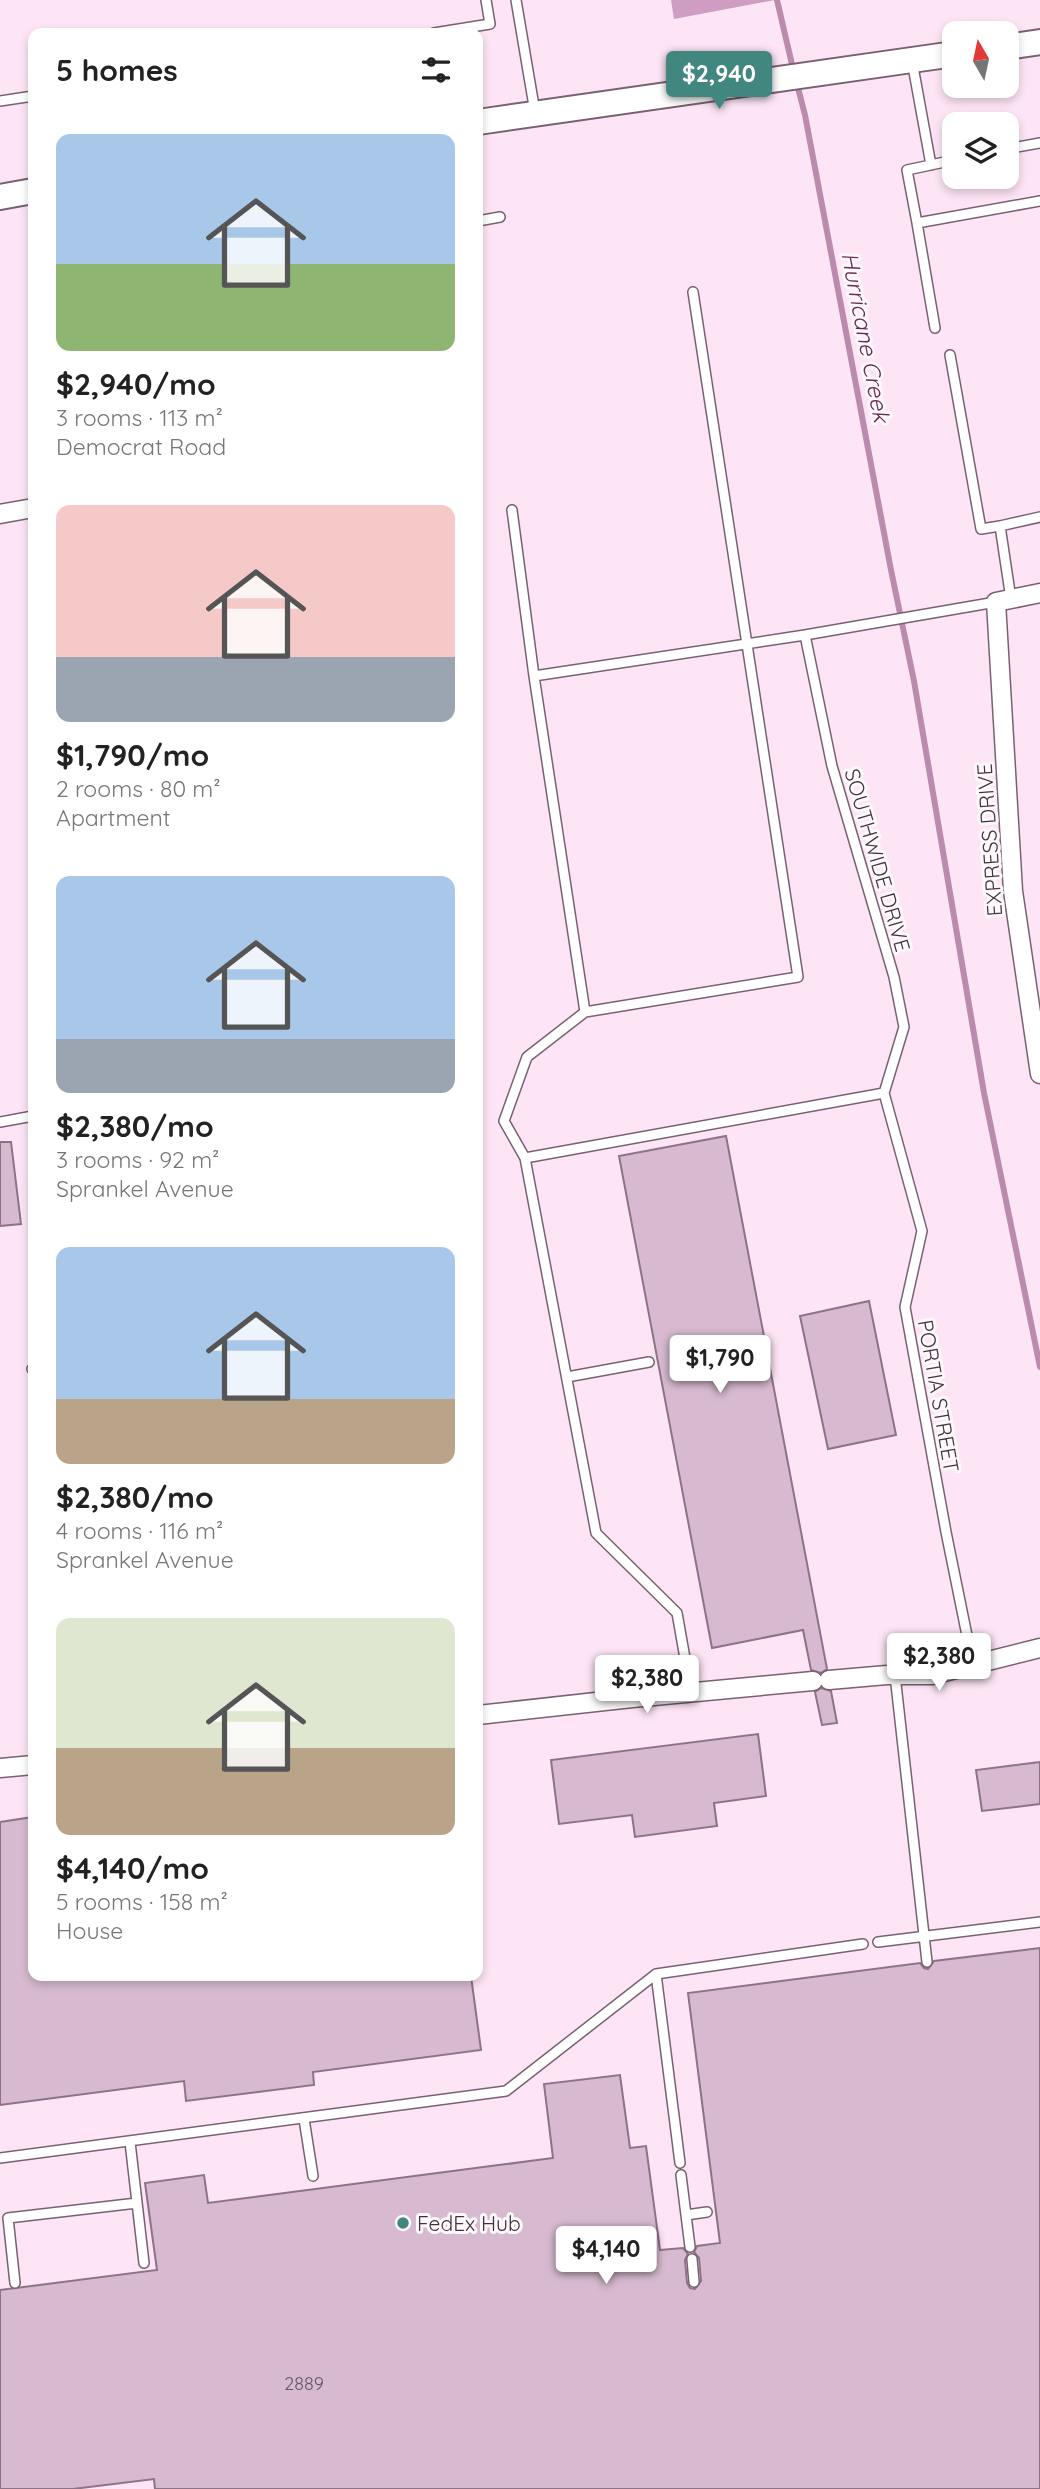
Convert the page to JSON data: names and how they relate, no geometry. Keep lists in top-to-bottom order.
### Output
{
  "streets": {
    "street": ["EXPRESS DRIVE"],
    "lane": ["SOUTHWIDE DRIVE", "PORTIA STREET"]
  },
  "crossings": [
    ["SOUTHWIDE DRIVE", "PORTIA STREET"]
  ],
  "water": ["Hurricane Creek"],
  "places": ["FedEx Hub"],
  "house_numbers": ["2889"],
  "north": "top",
  "page": {
    "heading": "5 homes",
    "price": [
      "$2,940",
      "$1,790",
      "$2,380",
      "$2,380",
      "$4,140"
    ],
    "list": [
      {
        "name": "$2,940/mo",
        "note": "3 rooms · 113 m² · Democrat Road"
      },
      {
        "name": "$1,790/mo",
        "note": "2 rooms · 80 m² · Apartment"
      },
      {
        "name": "$2,380/mo",
        "note": "3 rooms · 92 m² · Sprankel Avenue"
      },
      {
        "name": "$2,380/mo",
        "note": "4 rooms · 116 m² · Sprankel Avenue"
      },
      {
        "name": "$4,140/mo",
        "note": "5 rooms · 158 m² · House"
      }
    ]
  }
}
